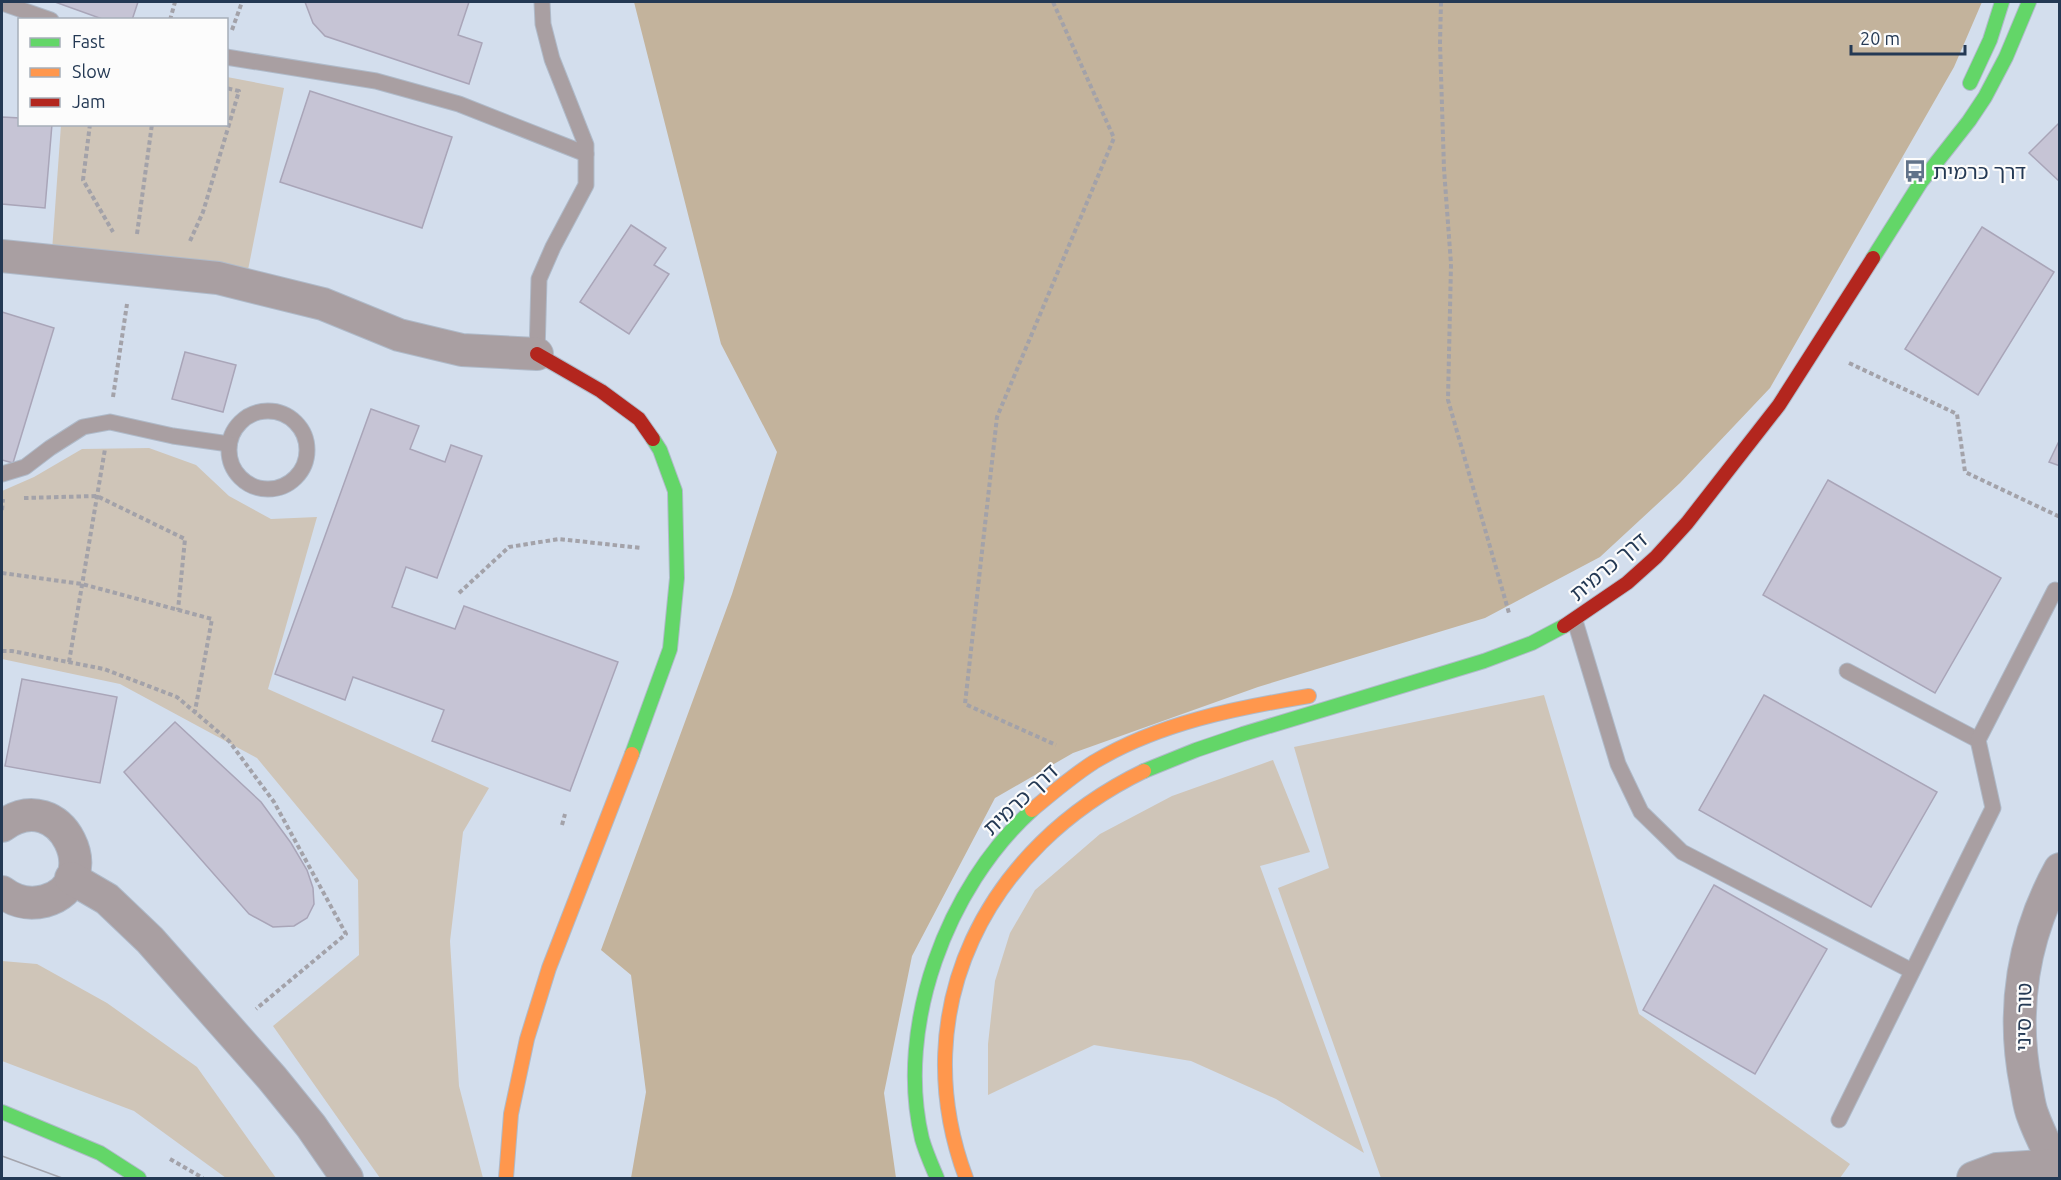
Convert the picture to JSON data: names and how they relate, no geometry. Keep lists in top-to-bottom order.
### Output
{
  "streets": {
    "street": ["דרך כרמית", "טור סיני"]
  },
  "places": {
    "bus stop": ["דרך כרמית"]
  },
  "legend": ["Fast", "Slow", "Jam"],
  "scale_bar": "20 m"
}
